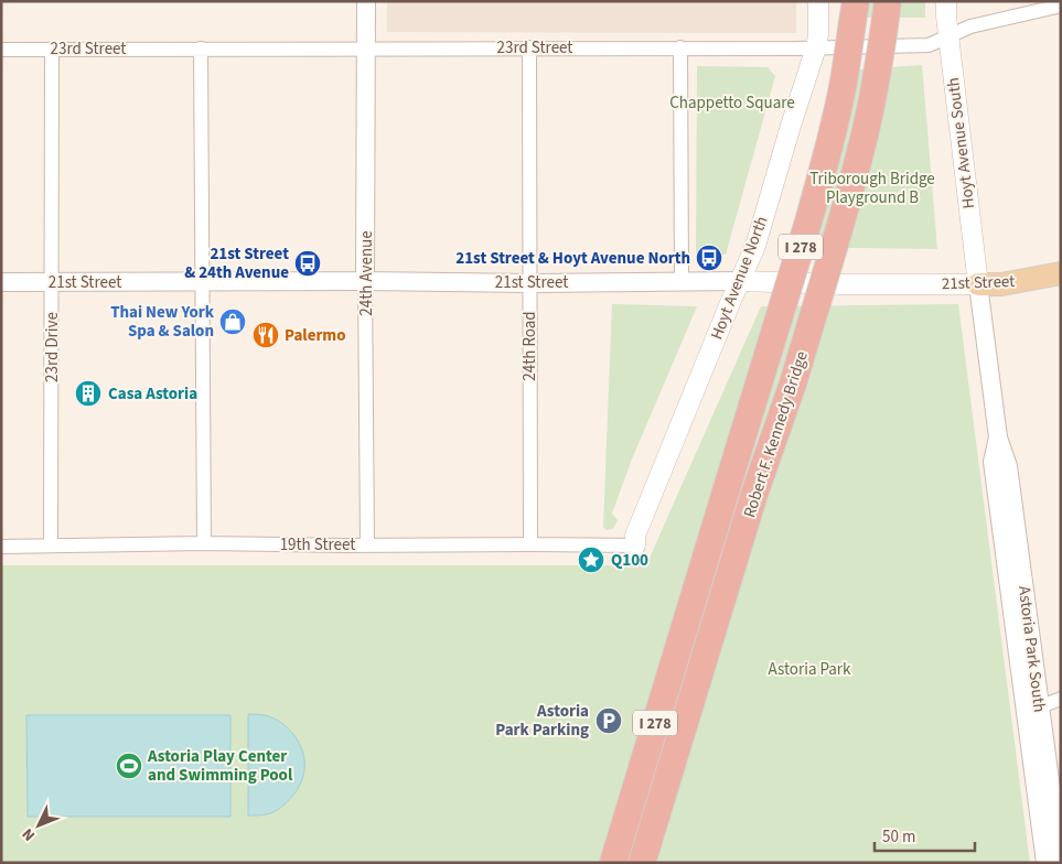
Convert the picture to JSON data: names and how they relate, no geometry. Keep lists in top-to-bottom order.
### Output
{
  "streets": {
    "highway": ["I 278", "Robert F. Kennedy Bridge"],
    "main road": ["Hoyt Avenue South", "Hoyt Avenue North", "21st Street"],
    "street": [
      "23rd Street",
      "24th Avenue",
      "24th Road",
      "23rd Drive",
      "19th Street",
      "Astoria Park South"
    ]
  },
  "crossings": [
    ["23rd Street", "Hoyt Avenue South"],
    ["23rd Street", "24th Avenue"],
    ["23rd Street", "Hoyt Avenue North"],
    ["23rd Street", "24th Road"],
    ["23rd Street", "23rd Drive"],
    ["Hoyt Avenue South", "21st Street"],
    ["Hoyt Avenue South", "Astoria Park South"],
    ["24th Avenue", "21st Street"],
    ["24th Avenue", "19th Street"],
    ["Hoyt Avenue North", "21st Street"],
    ["Hoyt Avenue North", "19th Street"],
    ["21st Street", "24th Road"],
    ["21st Street", "23rd Drive"],
    ["21st Street", "Astoria Park South"],
    ["24th Road", "19th Street"],
    ["23rd Drive", "19th Street"]
  ],
  "parks": ["Chappetto Square", "Triborough Bridge Playground B", "Astoria Park"],
  "places": {
    "bus stop": ["21st Street & Hoyt Avenue North", "21st Street & 24th Avenue"],
    "shop": ["Thai New York Spa & Salon"],
    "restaurant": ["Palermo"],
    "building": ["Casa Astoria"],
    "place": ["Q100"],
    "parking": ["Astoria Park Parking"],
    "sports": ["Astoria Play Center and Swimming Pool"]
  },
  "scale_bar": "50 m",
  "north": "bottom left"
}
